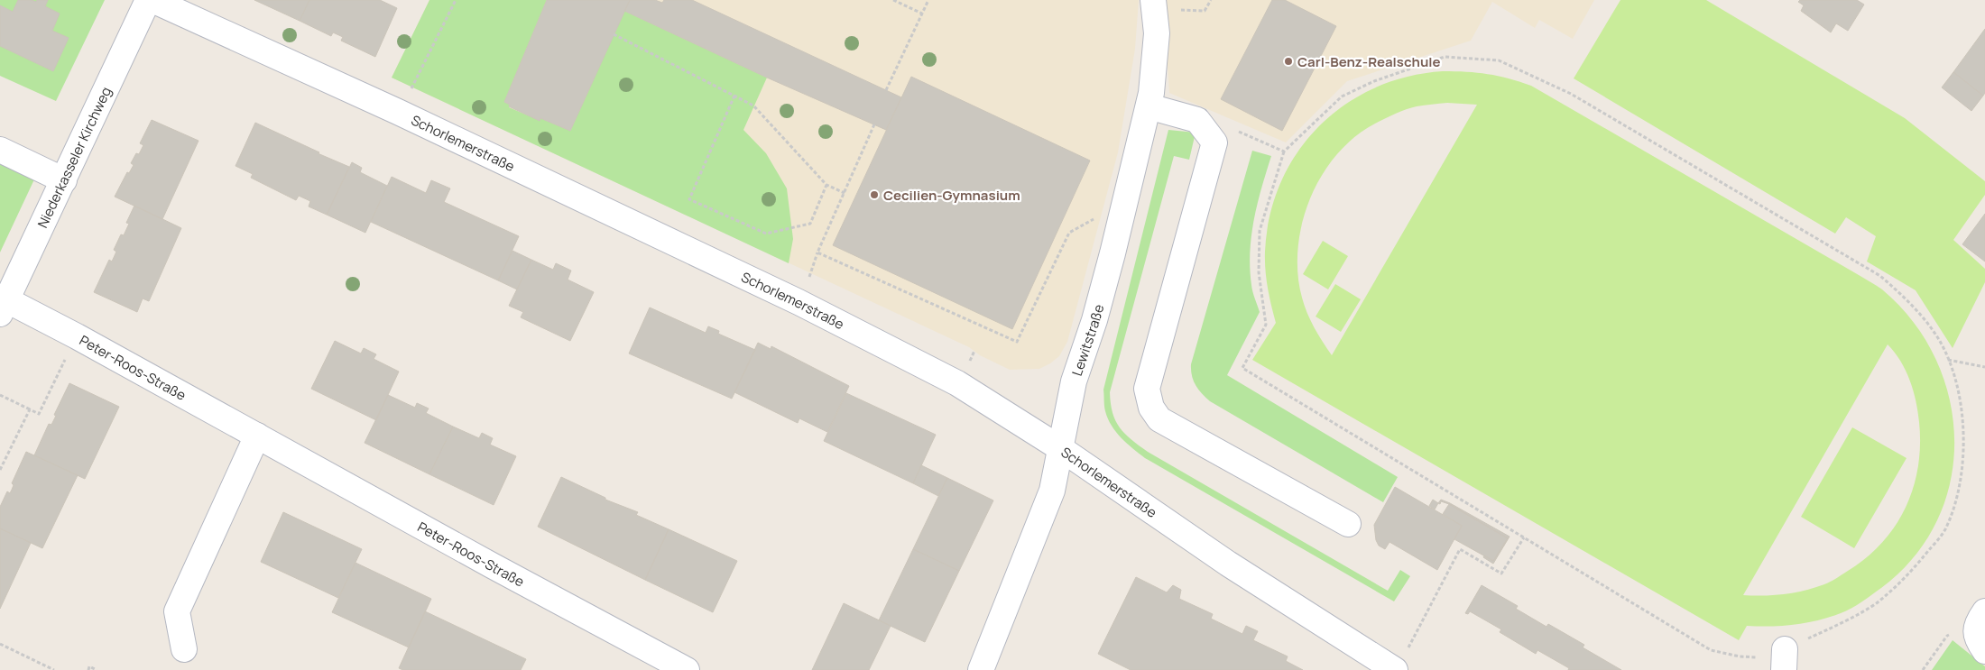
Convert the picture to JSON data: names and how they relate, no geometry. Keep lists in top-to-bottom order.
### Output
{
  "streets": {
    "street": [
      "Schorlemerstraße",
      "Niederkasseler Kirchweg",
      "Lewitstraße",
      "Peter-Roos-Straße"
    ]
  },
  "crossings": [
    ["Schorlemerstraße", "Lewitstraße"],
    ["Niederkasseler Kirchweg", "Peter-Roos-Straße"]
  ],
  "places": ["Carl-Benz-Realschule", "Cecilien-Gymnasium"]
}
